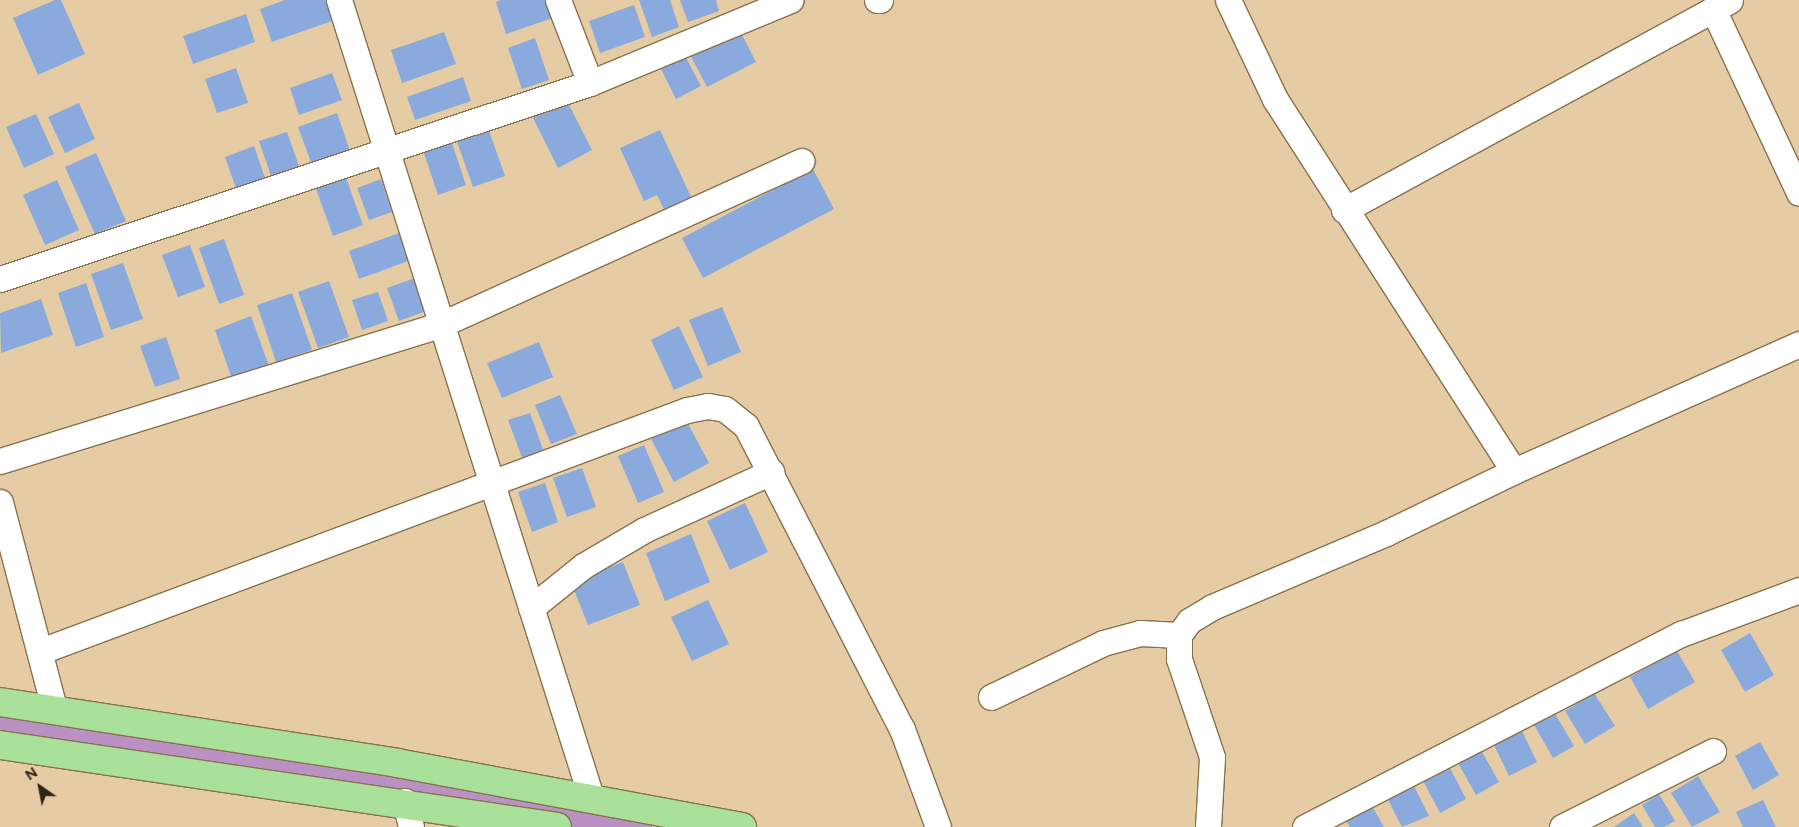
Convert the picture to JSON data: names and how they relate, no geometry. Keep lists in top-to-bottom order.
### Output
{
  "north": "top left"
}
